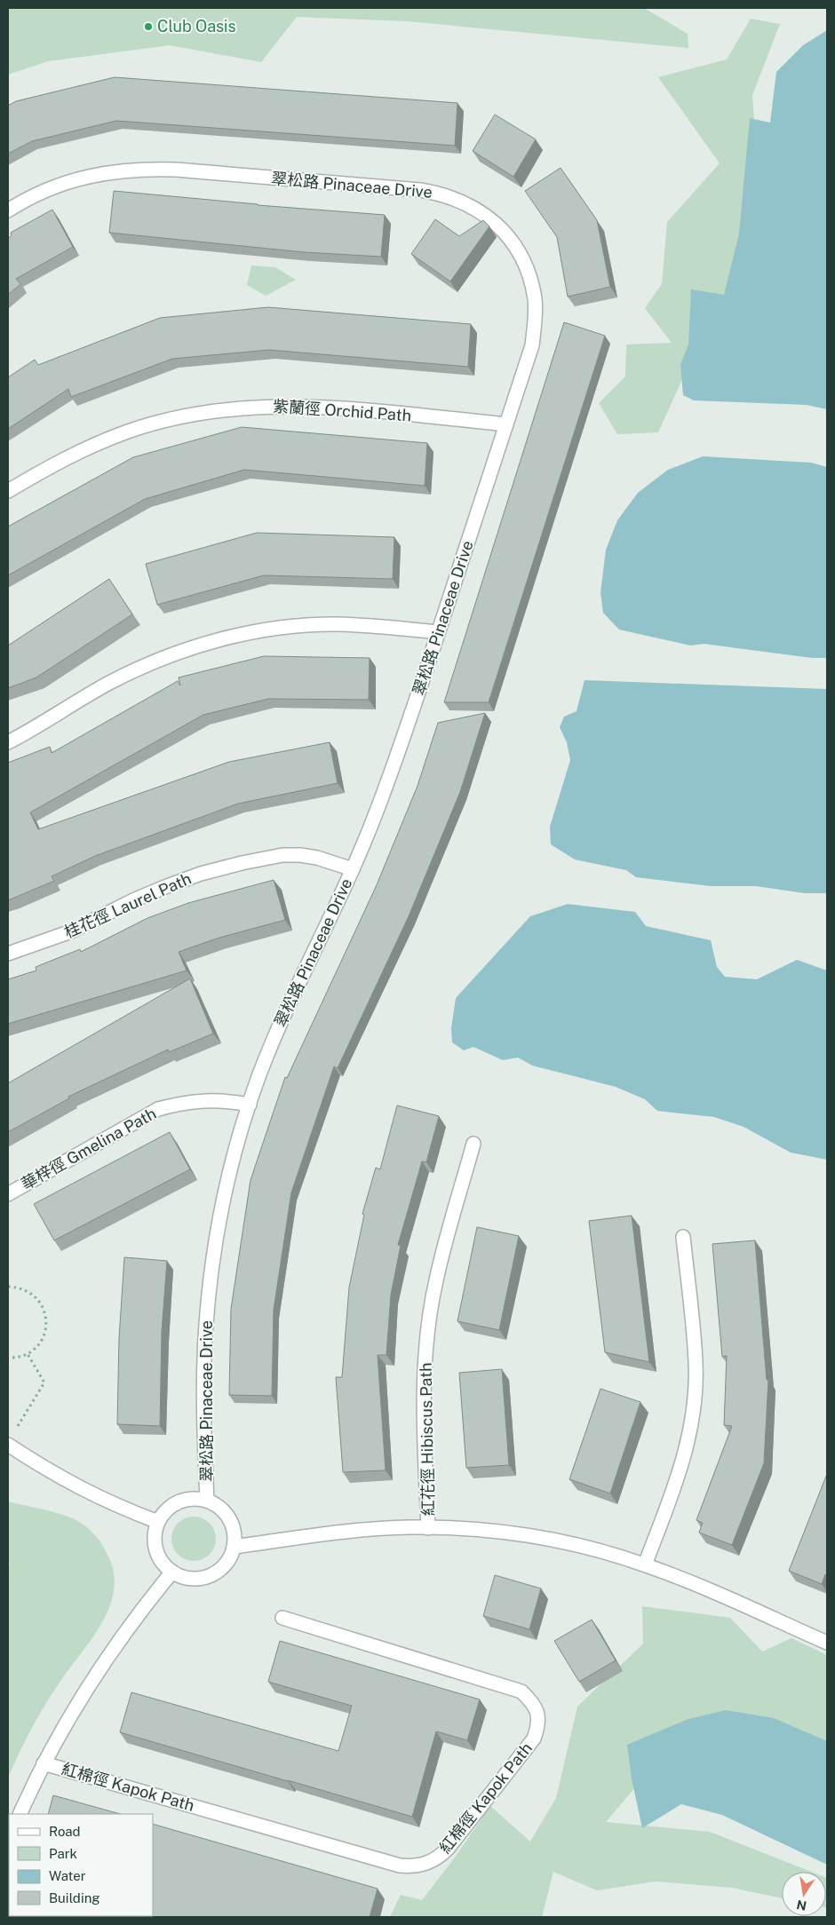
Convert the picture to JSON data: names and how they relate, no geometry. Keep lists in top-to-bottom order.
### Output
{
  "streets": {
    "street": [
      "翠松路 Pinaceae Drive",
      "紫蘭徑 Orchid Path",
      "桂花徑 Laurel Path",
      "華梓徑 Gmelina Path",
      "紅花徑 Hibiscus Path",
      "紅棉徑 Kapok Path"
    ]
  },
  "crossings": [
    ["翠松路 Pinaceae Drive", "紫蘭徑 Orchid Path"],
    ["翠松路 Pinaceae Drive", "桂花徑 Laurel Path"],
    ["翠松路 Pinaceae Drive", "華梓徑 Gmelina Path"]
  ],
  "places": ["Club Oasis"],
  "legend": [
    "Road",
    "Park",
    "Water",
    "Building"
  ],
  "north": "bottom"
}
